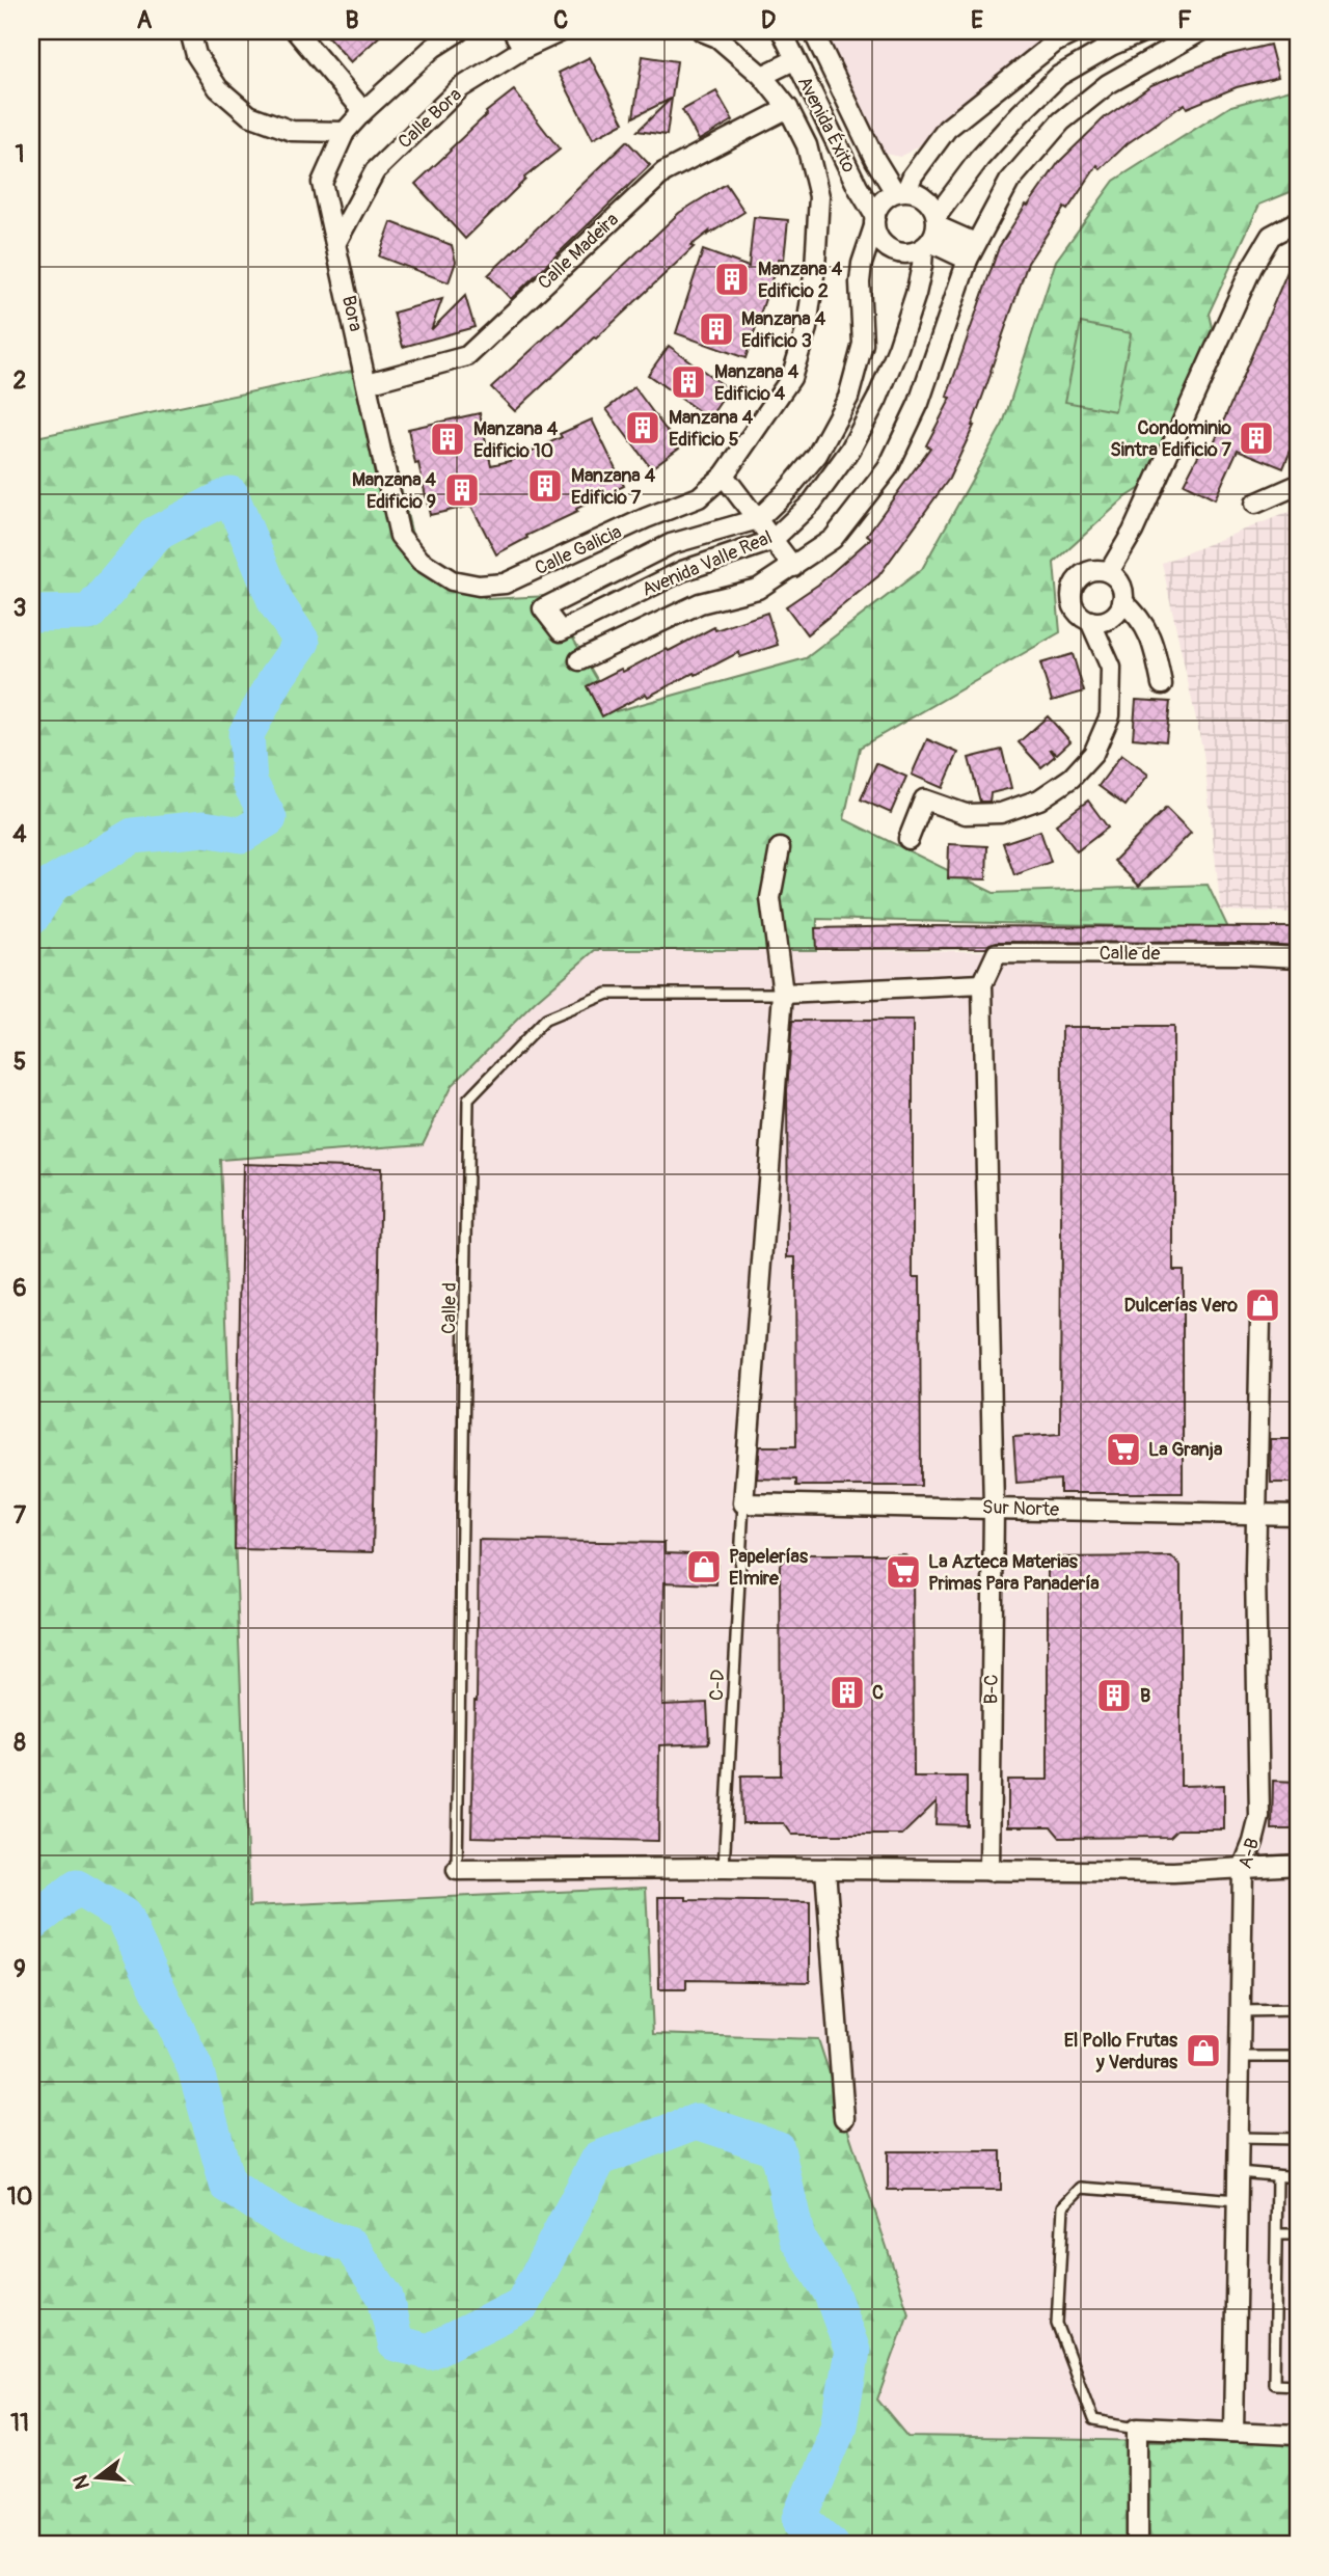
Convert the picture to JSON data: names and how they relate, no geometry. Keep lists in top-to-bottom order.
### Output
{
  "streets": {
    "street": [
      "Calle Bora",
      "Avenida Éxito",
      "Calle Madeira",
      "Bora",
      "Calle Galicia",
      "Avenida Valle Real",
      "Calle de",
      "Sur Norte",
      "B-C",
      "A-B"
    ],
    "lane": ["Calle d", "C-D"]
  },
  "crossings": [
    ["Calle Bora", "Bora"],
    ["Avenida Éxito", "Avenida Valle Real"],
    ["Calle Madeira", "Bora"],
    ["Calle Madeira", "Calle Galicia"],
    ["Bora", "Calle Galicia"],
    ["Calle de", "B-C"],
    ["Sur Norte", "C-D"],
    ["Sur Norte", "B-C"],
    ["Sur Norte", "A-B"]
  ],
  "places": {
    "building": [
      "Manzana 4 Edificio 2",
      "Manzana 4 Edificio 3",
      "Manzana 4 Edificio 4",
      "Manzana 4 Edificio 5",
      "Condominio Sintra Edificio 7",
      "Manzana 4 Edificio 10",
      "Manzana 4 Edificio 7",
      "Manzana 4 Edificio 9",
      "C",
      "B"
    ],
    "shop": ["Dulcerías Vero", "Papelerías Elmire", "El Pollo Frutas y Verduras"],
    "supermarket": ["La Granja", "La Azteca Materias Primas Para Panadería"]
  },
  "north": "left",
  "grid": {
    "columns": [
      "A",
      "B",
      "C",
      "D",
      "E",
      "F"
    ],
    "rows": [
      "1",
      "2",
      "3",
      "4",
      "5",
      "6",
      "7",
      "8",
      "9",
      "10",
      "11"
    ]
  }
}
